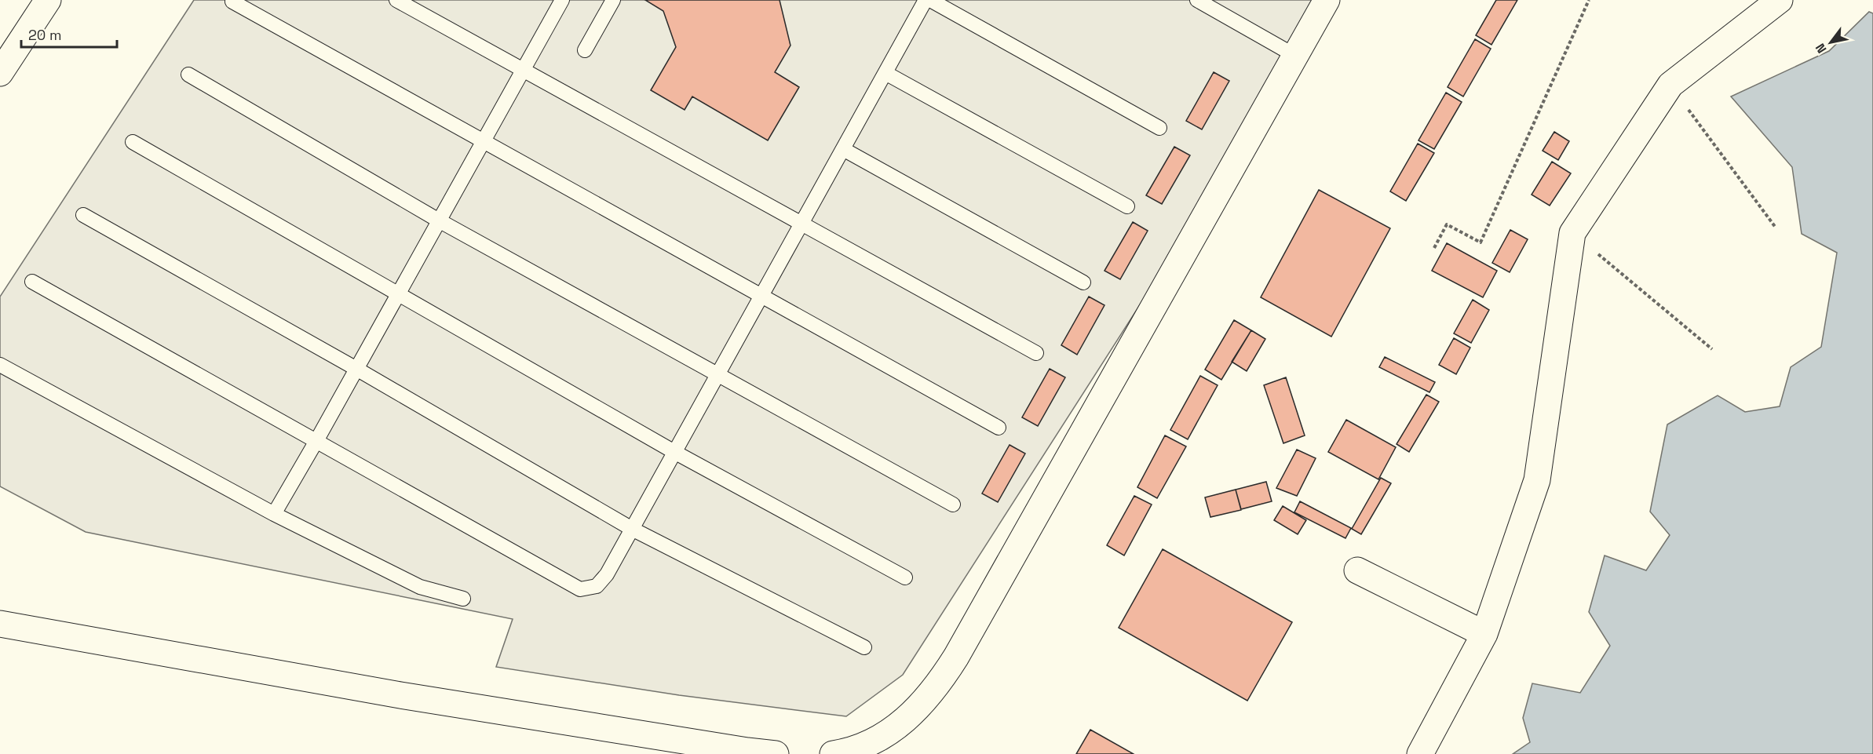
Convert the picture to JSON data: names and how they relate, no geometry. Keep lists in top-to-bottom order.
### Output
{
  "scale_bar": "20 m",
  "north": "bottom left"
}
